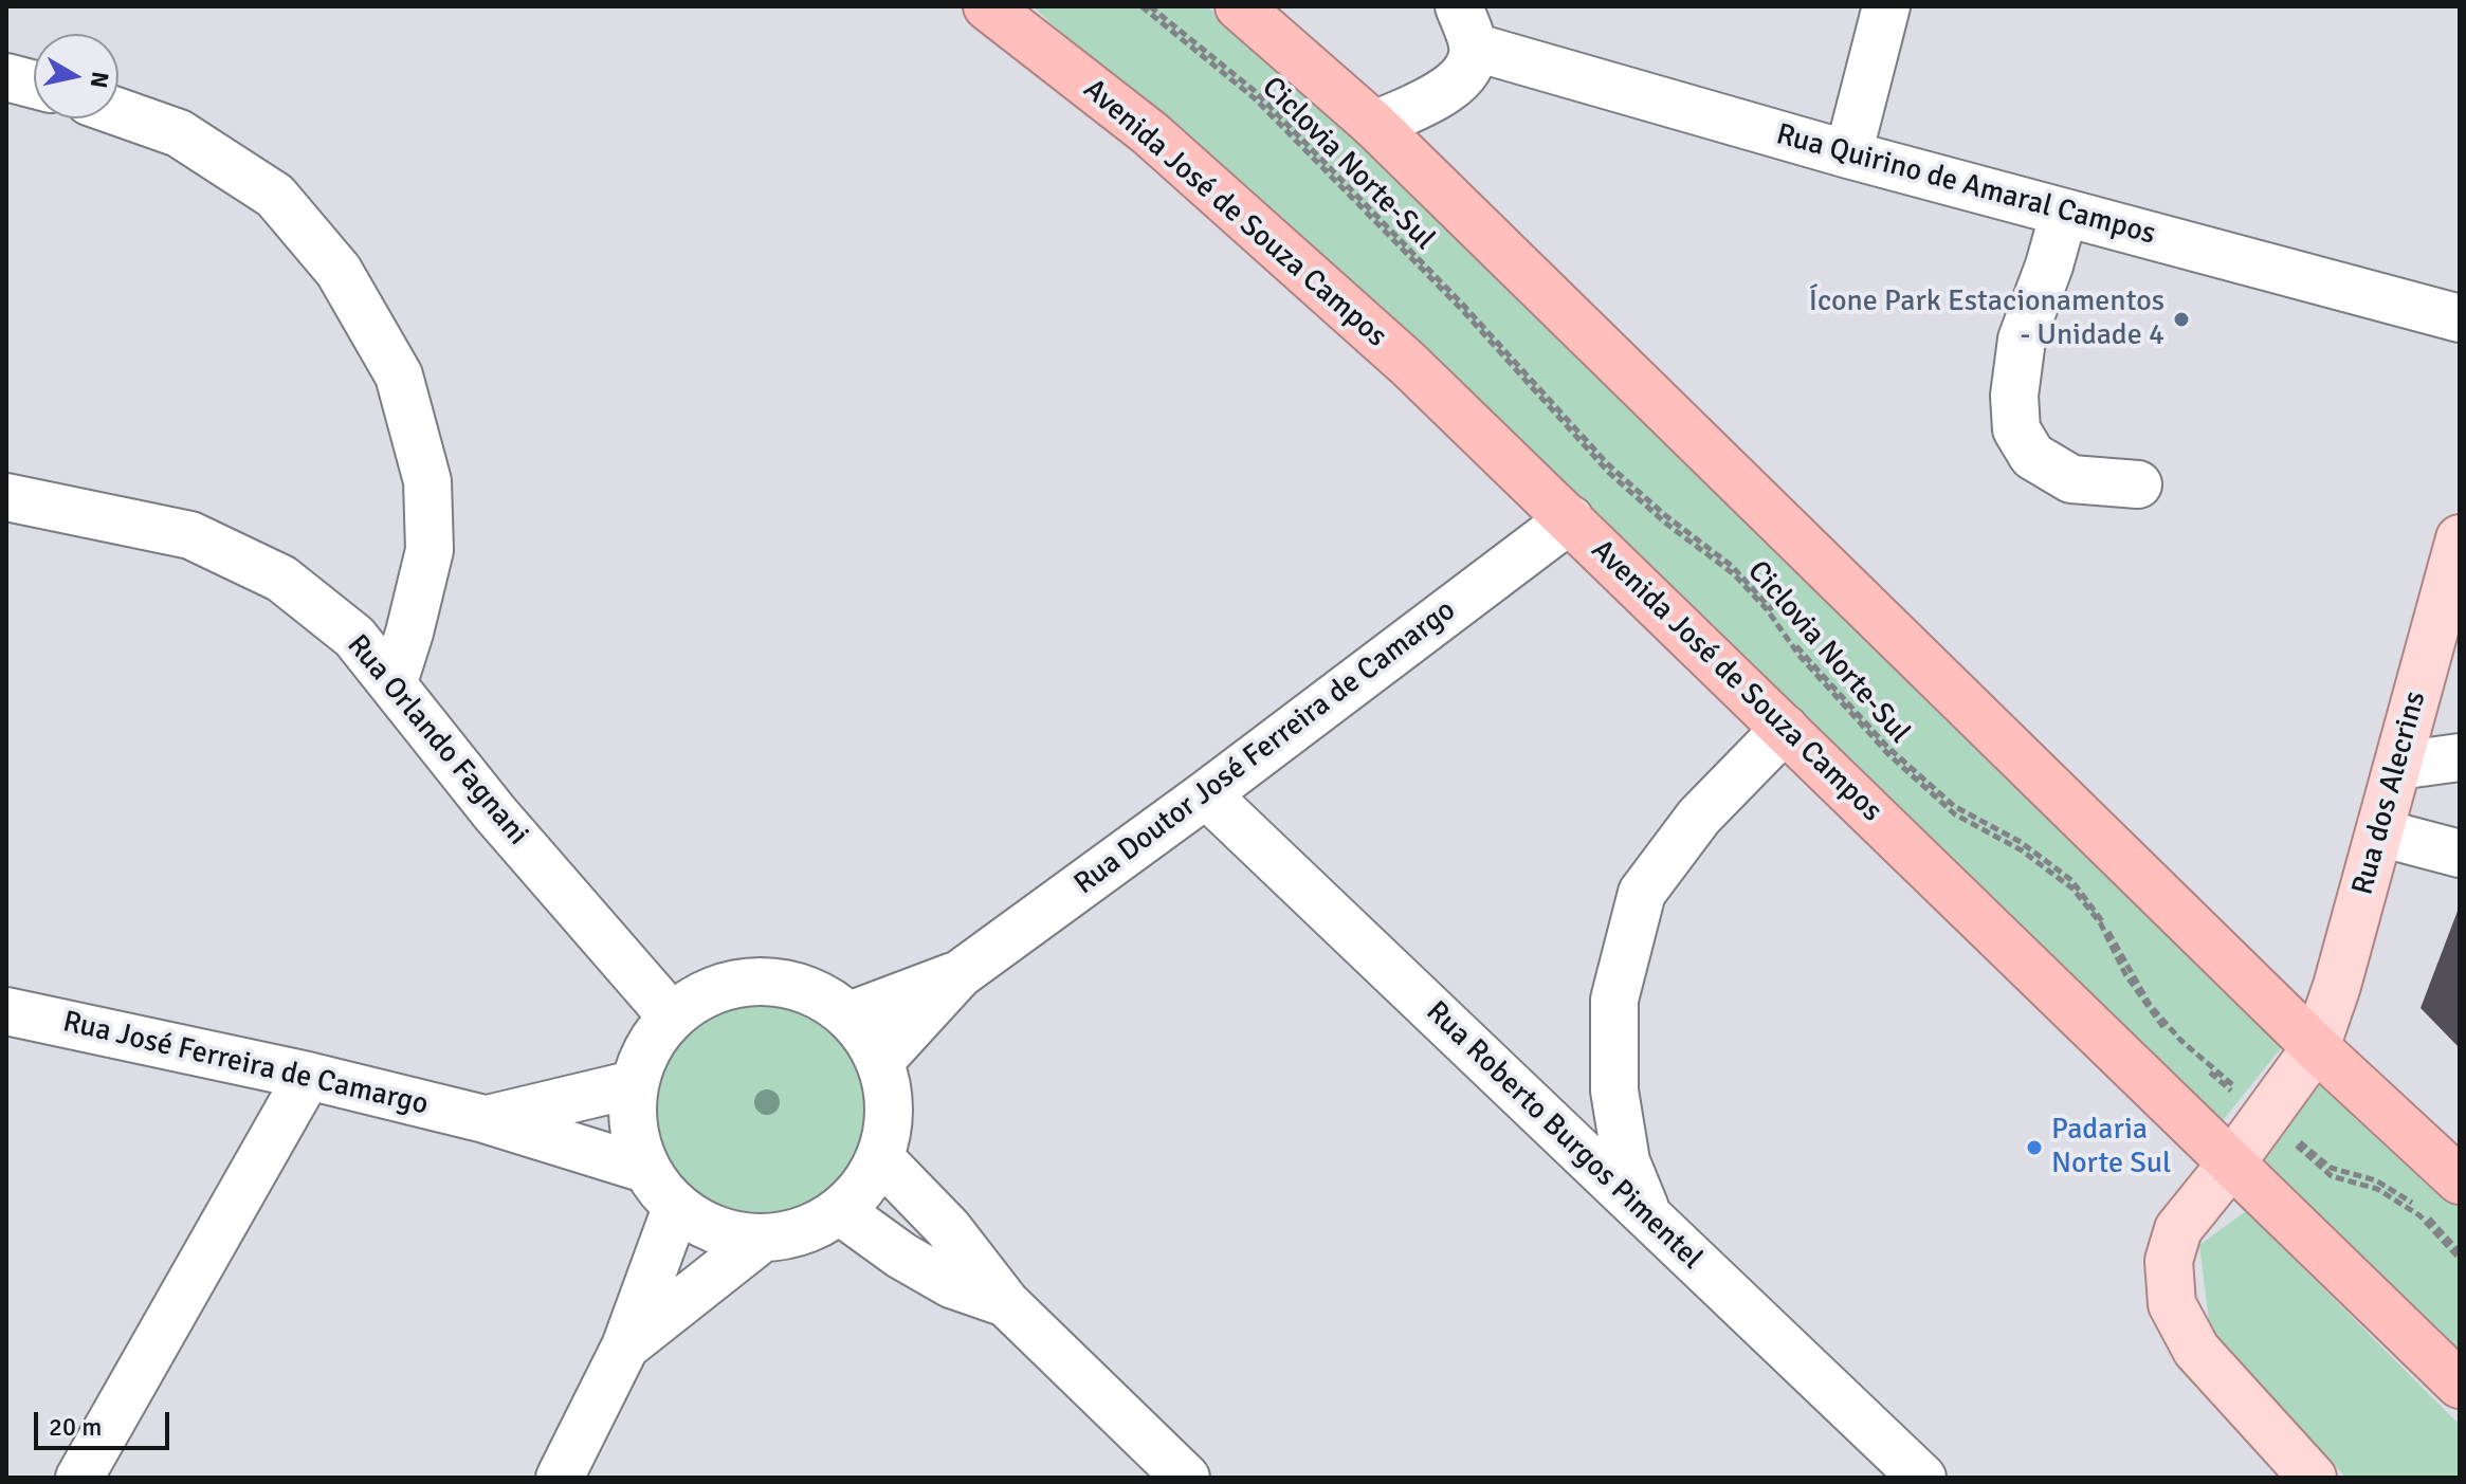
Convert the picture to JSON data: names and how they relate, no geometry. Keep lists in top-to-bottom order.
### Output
{
  "streets": {
    "highway": ["Avenida José de Souza Campos"],
    "main road": ["Rua dos Alecrins"],
    "street": [
      "Rua Quirino de Amaral Campos",
      "Rua Orlando Fagnani",
      "Rua Doutor José Ferreira de Camargo",
      "Rua José Ferreira de Camargo",
      "Rua Roberto Burgos Pimentel"
    ],
    "path": ["Ciclovia Norte-Sul"]
  },
  "crossings": [
    ["Ciclovia Norte-Sul", "Rua dos Alecrins"],
    ["Avenida José de Souza Campos", "Rua Doutor José Ferreira de Camargo"],
    ["Avenida José de Souza Campos", "Rua dos Alecrins"],
    ["Rua Orlando Fagnani", "Rua Doutor José Ferreira de Camargo"],
    ["Rua Orlando Fagnani", "Rua José Ferreira de Camargo"],
    ["Rua Doutor José Ferreira de Camargo", "Rua José Ferreira de Camargo"],
    ["Rua Doutor José Ferreira de Camargo", "Rua Roberto Burgos Pimentel"]
  ],
  "places": ["Ícone Park Estacionamentos - Unidade 4", "Padaria Norte Sul"],
  "scale_bar": "20 m",
  "north": "right"
}
